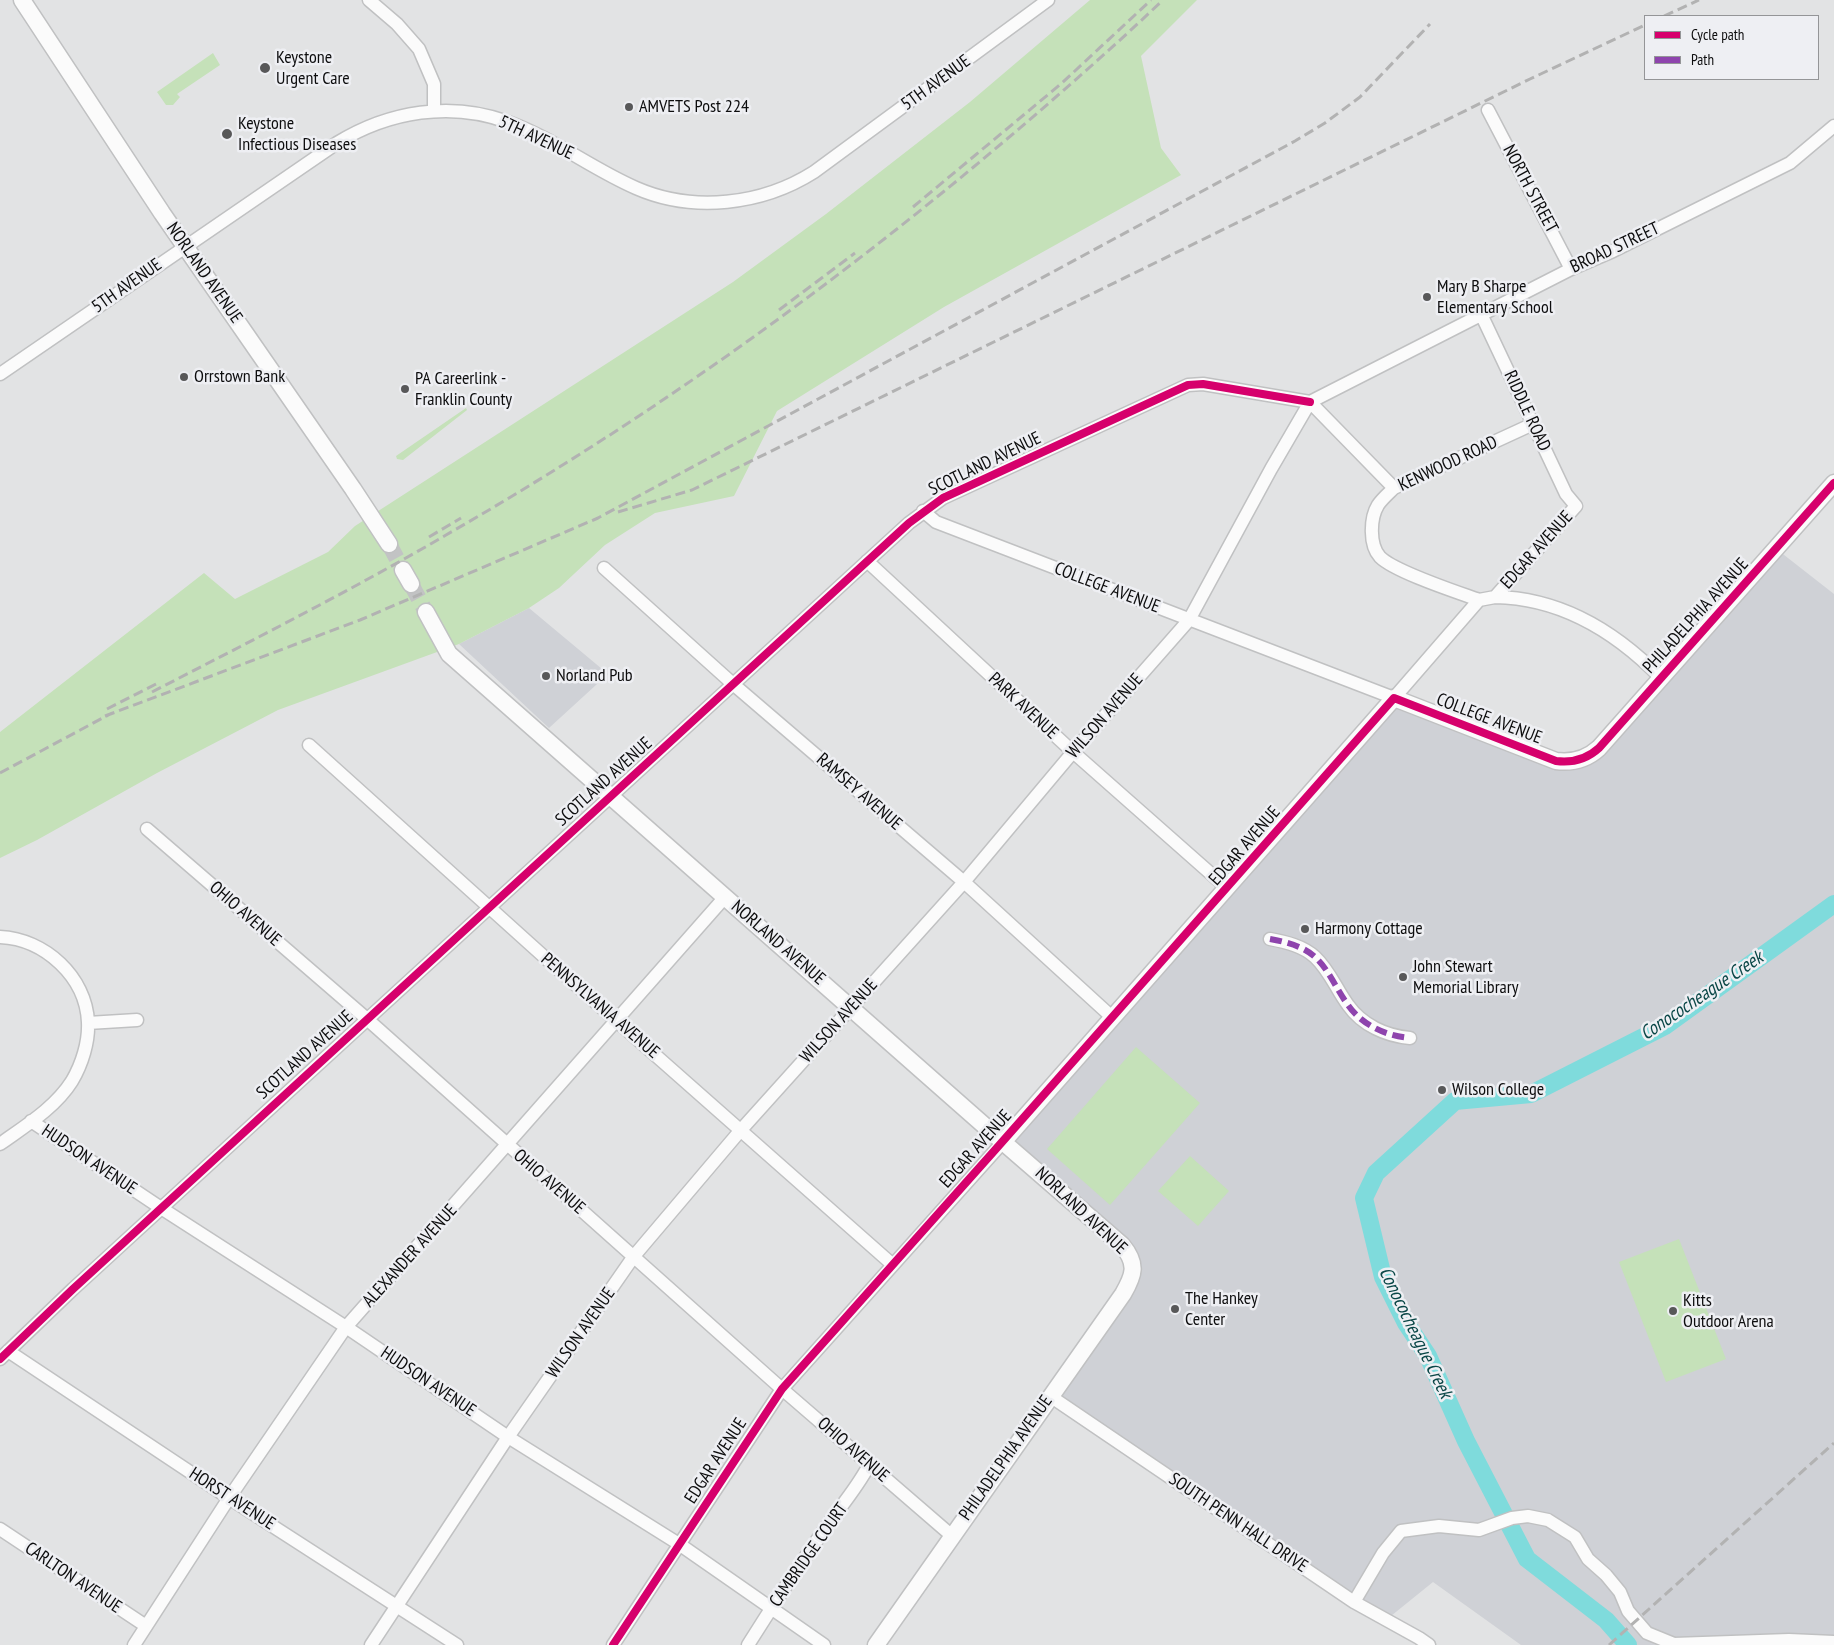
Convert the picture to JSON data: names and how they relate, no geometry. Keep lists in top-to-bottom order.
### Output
{
  "streets": {
    "main road": [
      "NORLAND AVENUE",
      "EDGAR AVENUE",
      "COLLEGE AVENUE",
      "PHILADELPHIA AVENUE"
    ],
    "street": [
      "5TH AVENUE",
      "NORTH STREET",
      "BROAD STREET",
      "RIDDLE ROAD",
      "SCOTLAND AVENUE",
      "KENWOOD ROAD",
      "PARK AVENUE",
      "WILSON AVENUE",
      "RAMSEY AVENUE",
      "OHIO AVENUE",
      "PENNSYLVANIA AVENUE",
      "HUDSON AVENUE",
      "ALEXANDER AVENUE",
      "HORST AVENUE",
      "SOUTH PENN HALL DRIVE",
      "CAMBRIDGE COURT",
      "CARLTON AVENUE"
    ]
  },
  "crossings": [
    ["5TH AVENUE", "NORLAND AVENUE"],
    ["NORTH STREET", "BROAD STREET"],
    ["BROAD STREET", "RIDDLE ROAD"],
    ["BROAD STREET", "SCOTLAND AVENUE"],
    ["BROAD STREET", "WILSON AVENUE"],
    ["NORLAND AVENUE", "SCOTLAND AVENUE"],
    ["NORLAND AVENUE", "EDGAR AVENUE"],
    ["NORLAND AVENUE", "PHILADELPHIA AVENUE"],
    ["NORLAND AVENUE", "WILSON AVENUE"],
    ["NORLAND AVENUE", "ALEXANDER AVENUE"],
    ["RIDDLE ROAD", "KENWOOD ROAD"],
    ["RIDDLE ROAD", "EDGAR AVENUE"],
    ["SCOTLAND AVENUE", "COLLEGE AVENUE"],
    ["SCOTLAND AVENUE", "PARK AVENUE"],
    ["SCOTLAND AVENUE", "WILSON AVENUE"],
    ["SCOTLAND AVENUE", "RAMSEY AVENUE"],
    ["SCOTLAND AVENUE", "OHIO AVENUE"],
    ["SCOTLAND AVENUE", "PENNSYLVANIA AVENUE"],
    ["SCOTLAND AVENUE", "HUDSON AVENUE"],
    ["SCOTLAND AVENUE", "HORST AVENUE"],
    ["KENWOOD ROAD", "EDGAR AVENUE"],
    ["EDGAR AVENUE", "COLLEGE AVENUE"],
    ["EDGAR AVENUE", "PARK AVENUE"],
    ["EDGAR AVENUE", "RAMSEY AVENUE"],
    ["EDGAR AVENUE", "OHIO AVENUE"],
    ["EDGAR AVENUE", "PENNSYLVANIA AVENUE"],
    ["EDGAR AVENUE", "HUDSON AVENUE"],
    ["COLLEGE AVENUE", "PHILADELPHIA AVENUE"],
    ["COLLEGE AVENUE", "WILSON AVENUE"],
    ["PHILADELPHIA AVENUE", "OHIO AVENUE"],
    ["PHILADELPHIA AVENUE", "SOUTH PENN HALL DRIVE"],
    ["PARK AVENUE", "WILSON AVENUE"],
    ["WILSON AVENUE", "RAMSEY AVENUE"],
    ["WILSON AVENUE", "OHIO AVENUE"],
    ["WILSON AVENUE", "PENNSYLVANIA AVENUE"],
    ["WILSON AVENUE", "HUDSON AVENUE"],
    ["WILSON AVENUE", "HORST AVENUE"],
    ["OHIO AVENUE", "ALEXANDER AVENUE"],
    ["OHIO AVENUE", "CAMBRIDGE COURT"],
    ["PENNSYLVANIA AVENUE", "ALEXANDER AVENUE"],
    ["HUDSON AVENUE", "ALEXANDER AVENUE"],
    ["HUDSON AVENUE", "CAMBRIDGE COURT"],
    ["ALEXANDER AVENUE", "HORST AVENUE"],
    ["ALEXANDER AVENUE", "CARLTON AVENUE"]
  ],
  "water": ["Conococheague Creek"],
  "places": [
    "Keystone Urgent Care",
    "AMVETS Post 224",
    "Keystone Infectious Diseases",
    "Mary B Sharpe Elementary School",
    "Orrstown Bank",
    "PA Careerlink - Franklin County",
    "Norland Pub",
    "Harmony Cottage",
    "John Stewart Memorial Library",
    "Wilson College",
    "The Hankey Center",
    "Kitts Outdoor Arena"
  ],
  "legend": ["Cycle path", "Path"]
}
